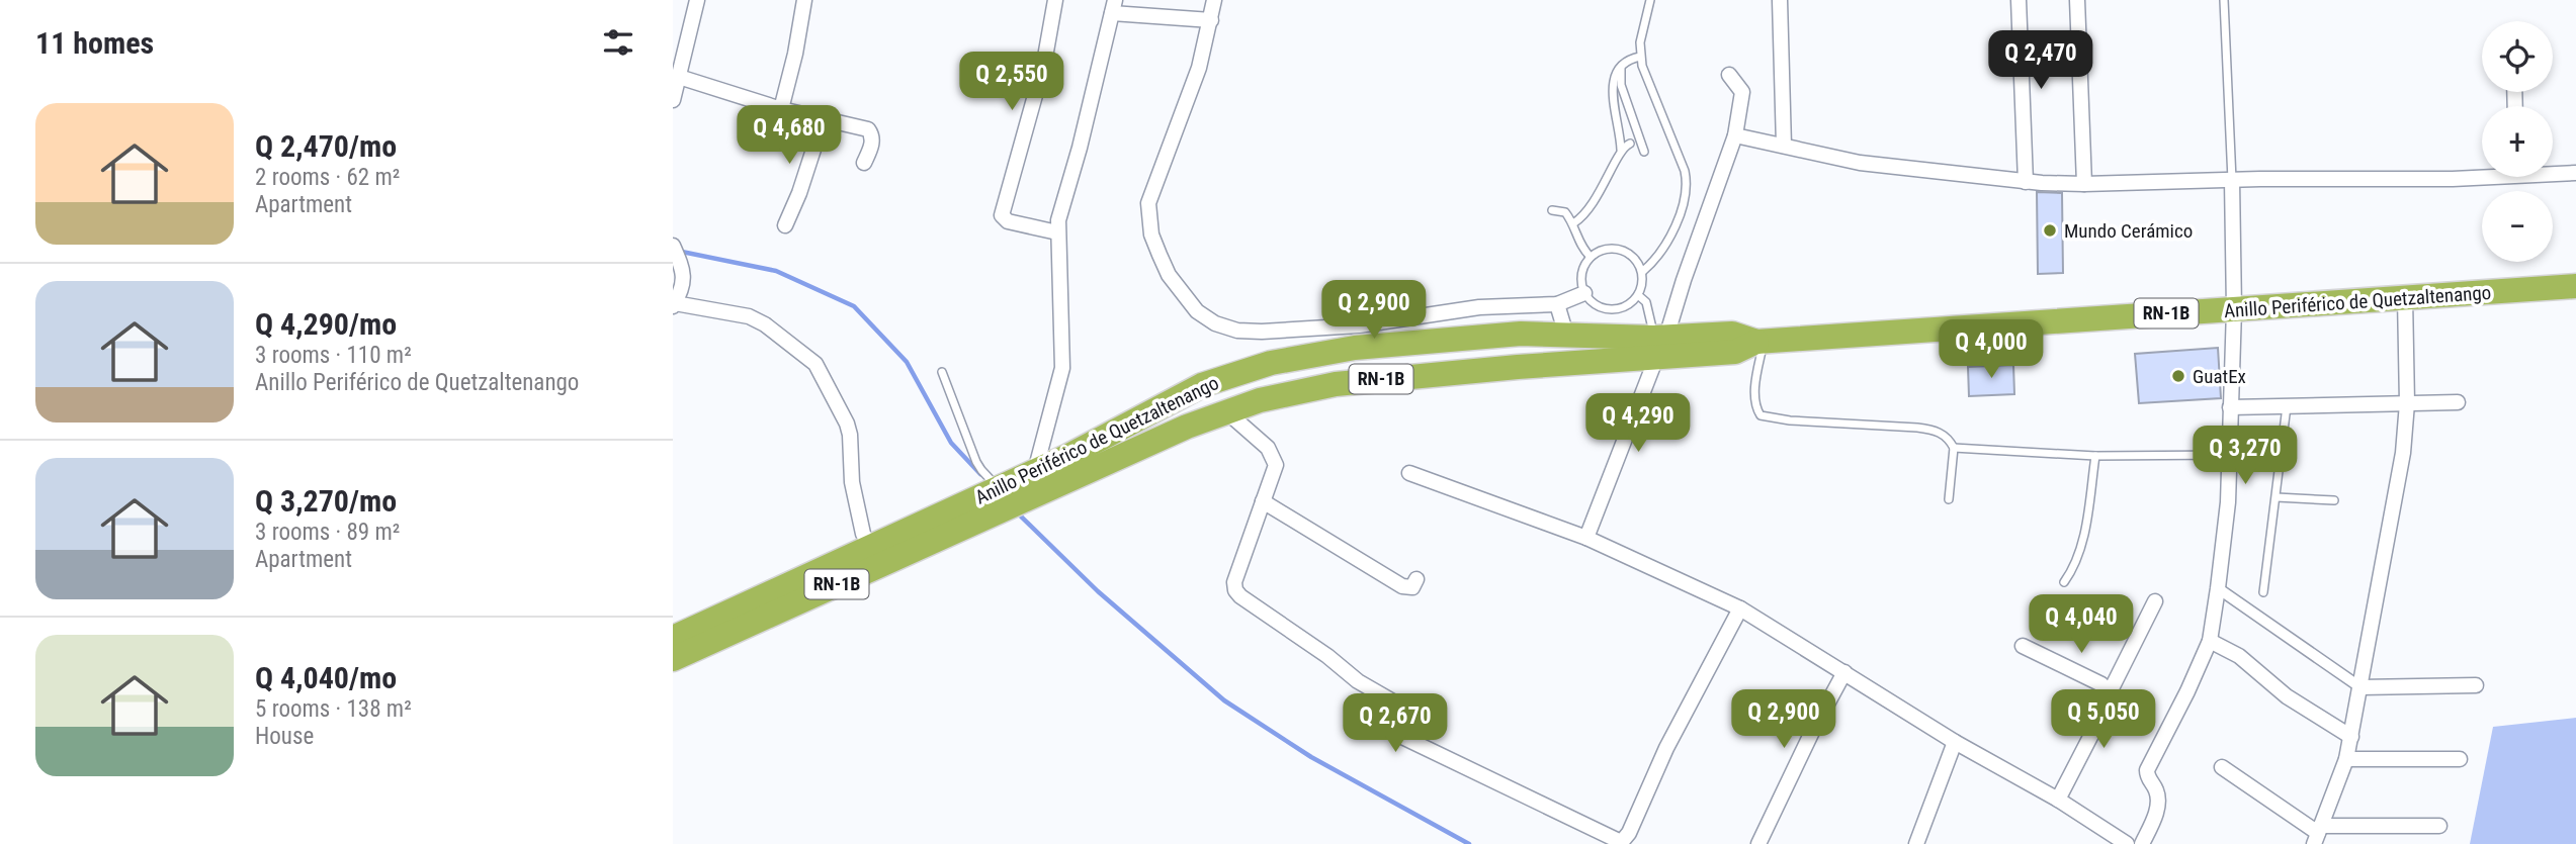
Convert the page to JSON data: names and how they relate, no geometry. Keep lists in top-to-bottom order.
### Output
{
  "streets": {
    "highway": ["Anillo Periférico de Quetzaltenango", "RN-1B"]
  },
  "places": ["Mundo Cerámico", "GuatEx"],
  "page": {
    "heading": "11 homes",
    "map_buttons": ["+", "−"],
    "price": [
      "Q 2,470",
      "Q 2,550",
      "Q 4,680",
      "Q 2,900",
      "Q 4,000",
      "Q 4,290",
      "Q 3,270",
      "Q 4,040",
      "Q 2,900",
      "Q 5,050",
      "Q 2,670"
    ],
    "list": [
      {
        "name": "Q 2,470/mo",
        "note": "2 rooms · 62 m² · Apartment"
      },
      {
        "name": "Q 4,290/mo",
        "note": "3 rooms · 110 m² · Anillo Periférico de Quetzaltenango"
      },
      {
        "name": "Q 3,270/mo",
        "note": "3 rooms · 89 m² · Apartment"
      },
      {
        "name": "Q 4,040/mo",
        "note": "5 rooms · 138 m² · House"
      }
    ]
  }
}
